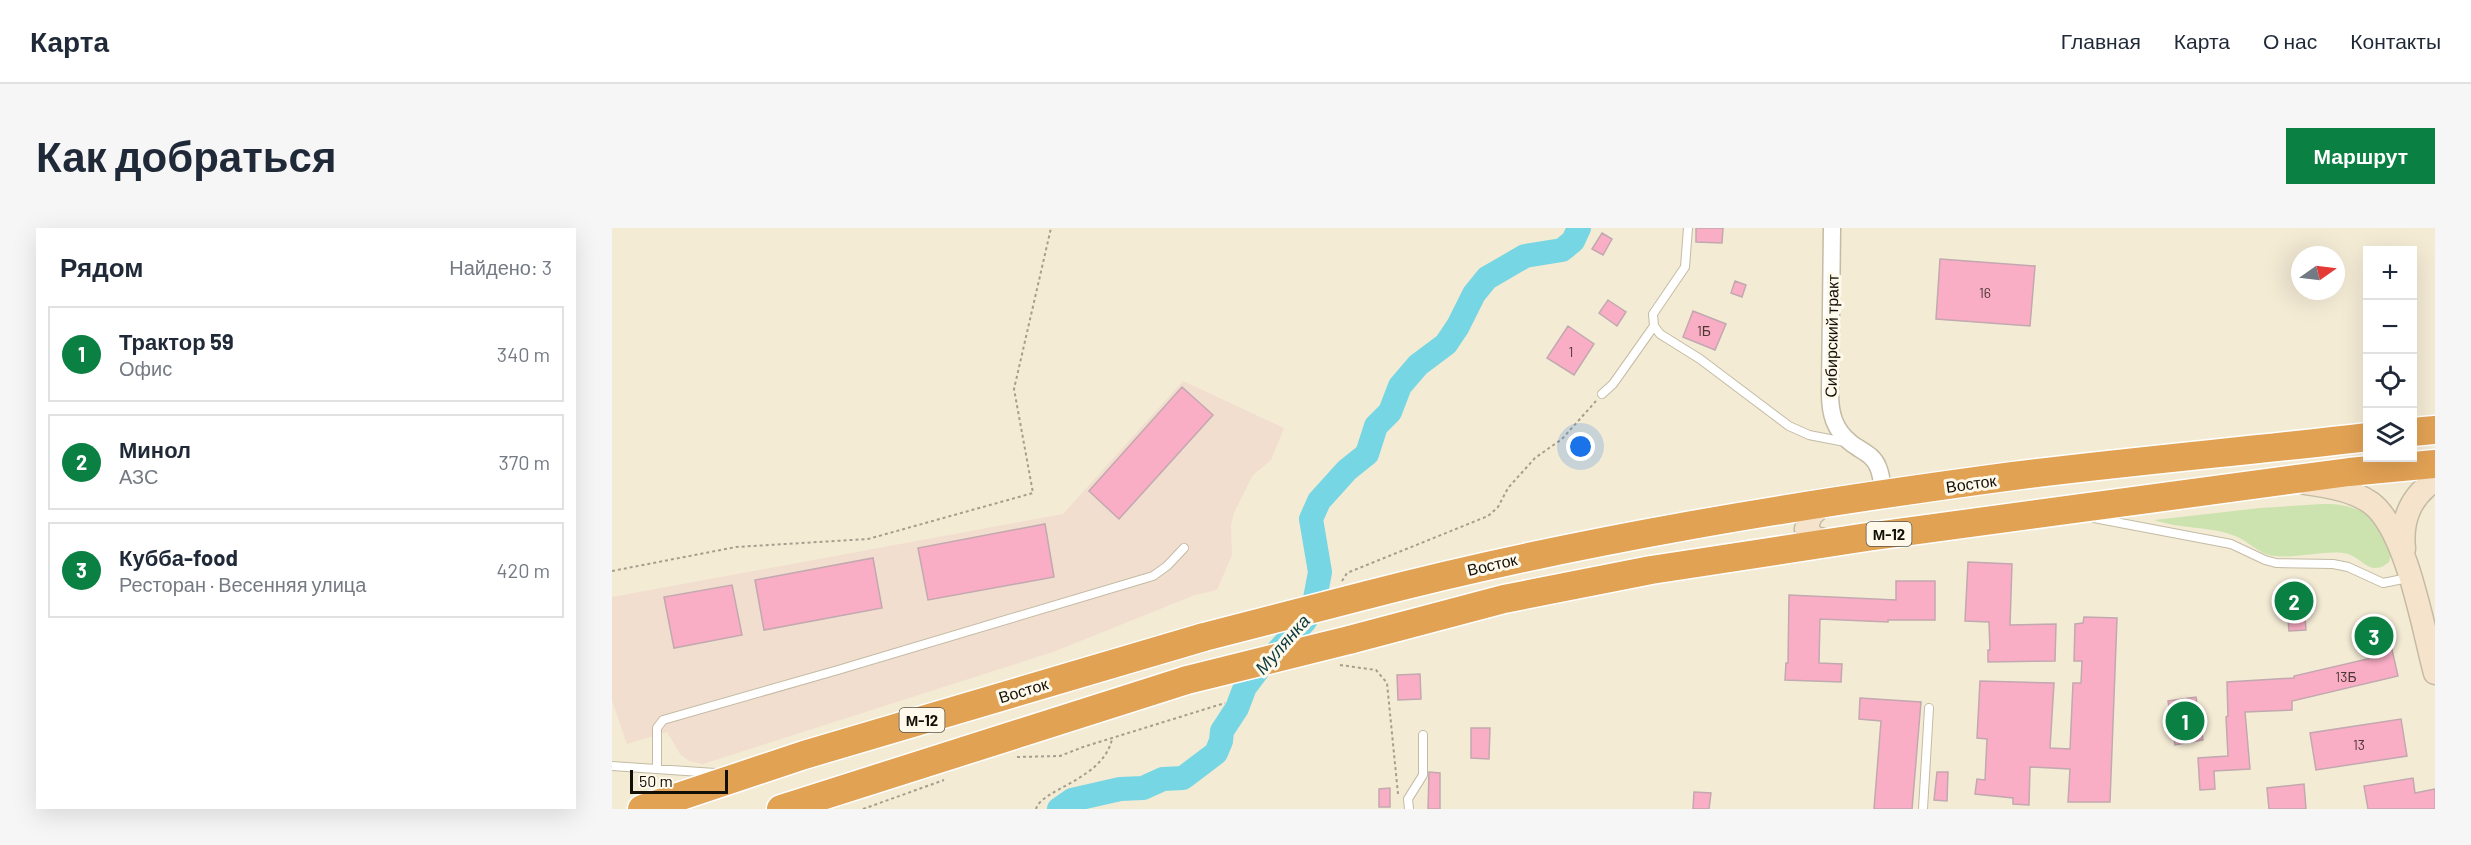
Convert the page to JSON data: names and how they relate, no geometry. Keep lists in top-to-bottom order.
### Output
{
  "streets": {
    "highway": ["Восток", "М-12"],
    "street": ["Сибирский тракт"]
  },
  "crossings": [
    ["Сибирский тракт", "Восток"]
  ],
  "water": ["Мулянка"],
  "house_numbers": [
    "16",
    "1Б",
    "1",
    "13Б",
    "13"
  ],
  "scale_bar": "50 m",
  "north": "right",
  "page": {
    "header": "Карта",
    "nav": [
      "Главная",
      "Карта",
      "О нас",
      "Контакты"
    ],
    "buttons": "Маршрут",
    "title": "Как добраться",
    "heading": ["Рядом", "Найдено: 3"],
    "map_buttons": ["+", "−"],
    "list": [
      {
        "mark": "1",
        "name": "Трактор 59",
        "note": "Офис",
        "value": "340 m"
      },
      {
        "mark": "2",
        "name": "Минол",
        "note": "АЗС",
        "value": "370 m"
      },
      {
        "mark": "3",
        "name": "Кубба-food",
        "note": "Ресторан · Весенняя улица",
        "value": "420 m"
      }
    ],
    "pins": ["2", "3", "1"],
    "scale": "50 m"
  }
}
